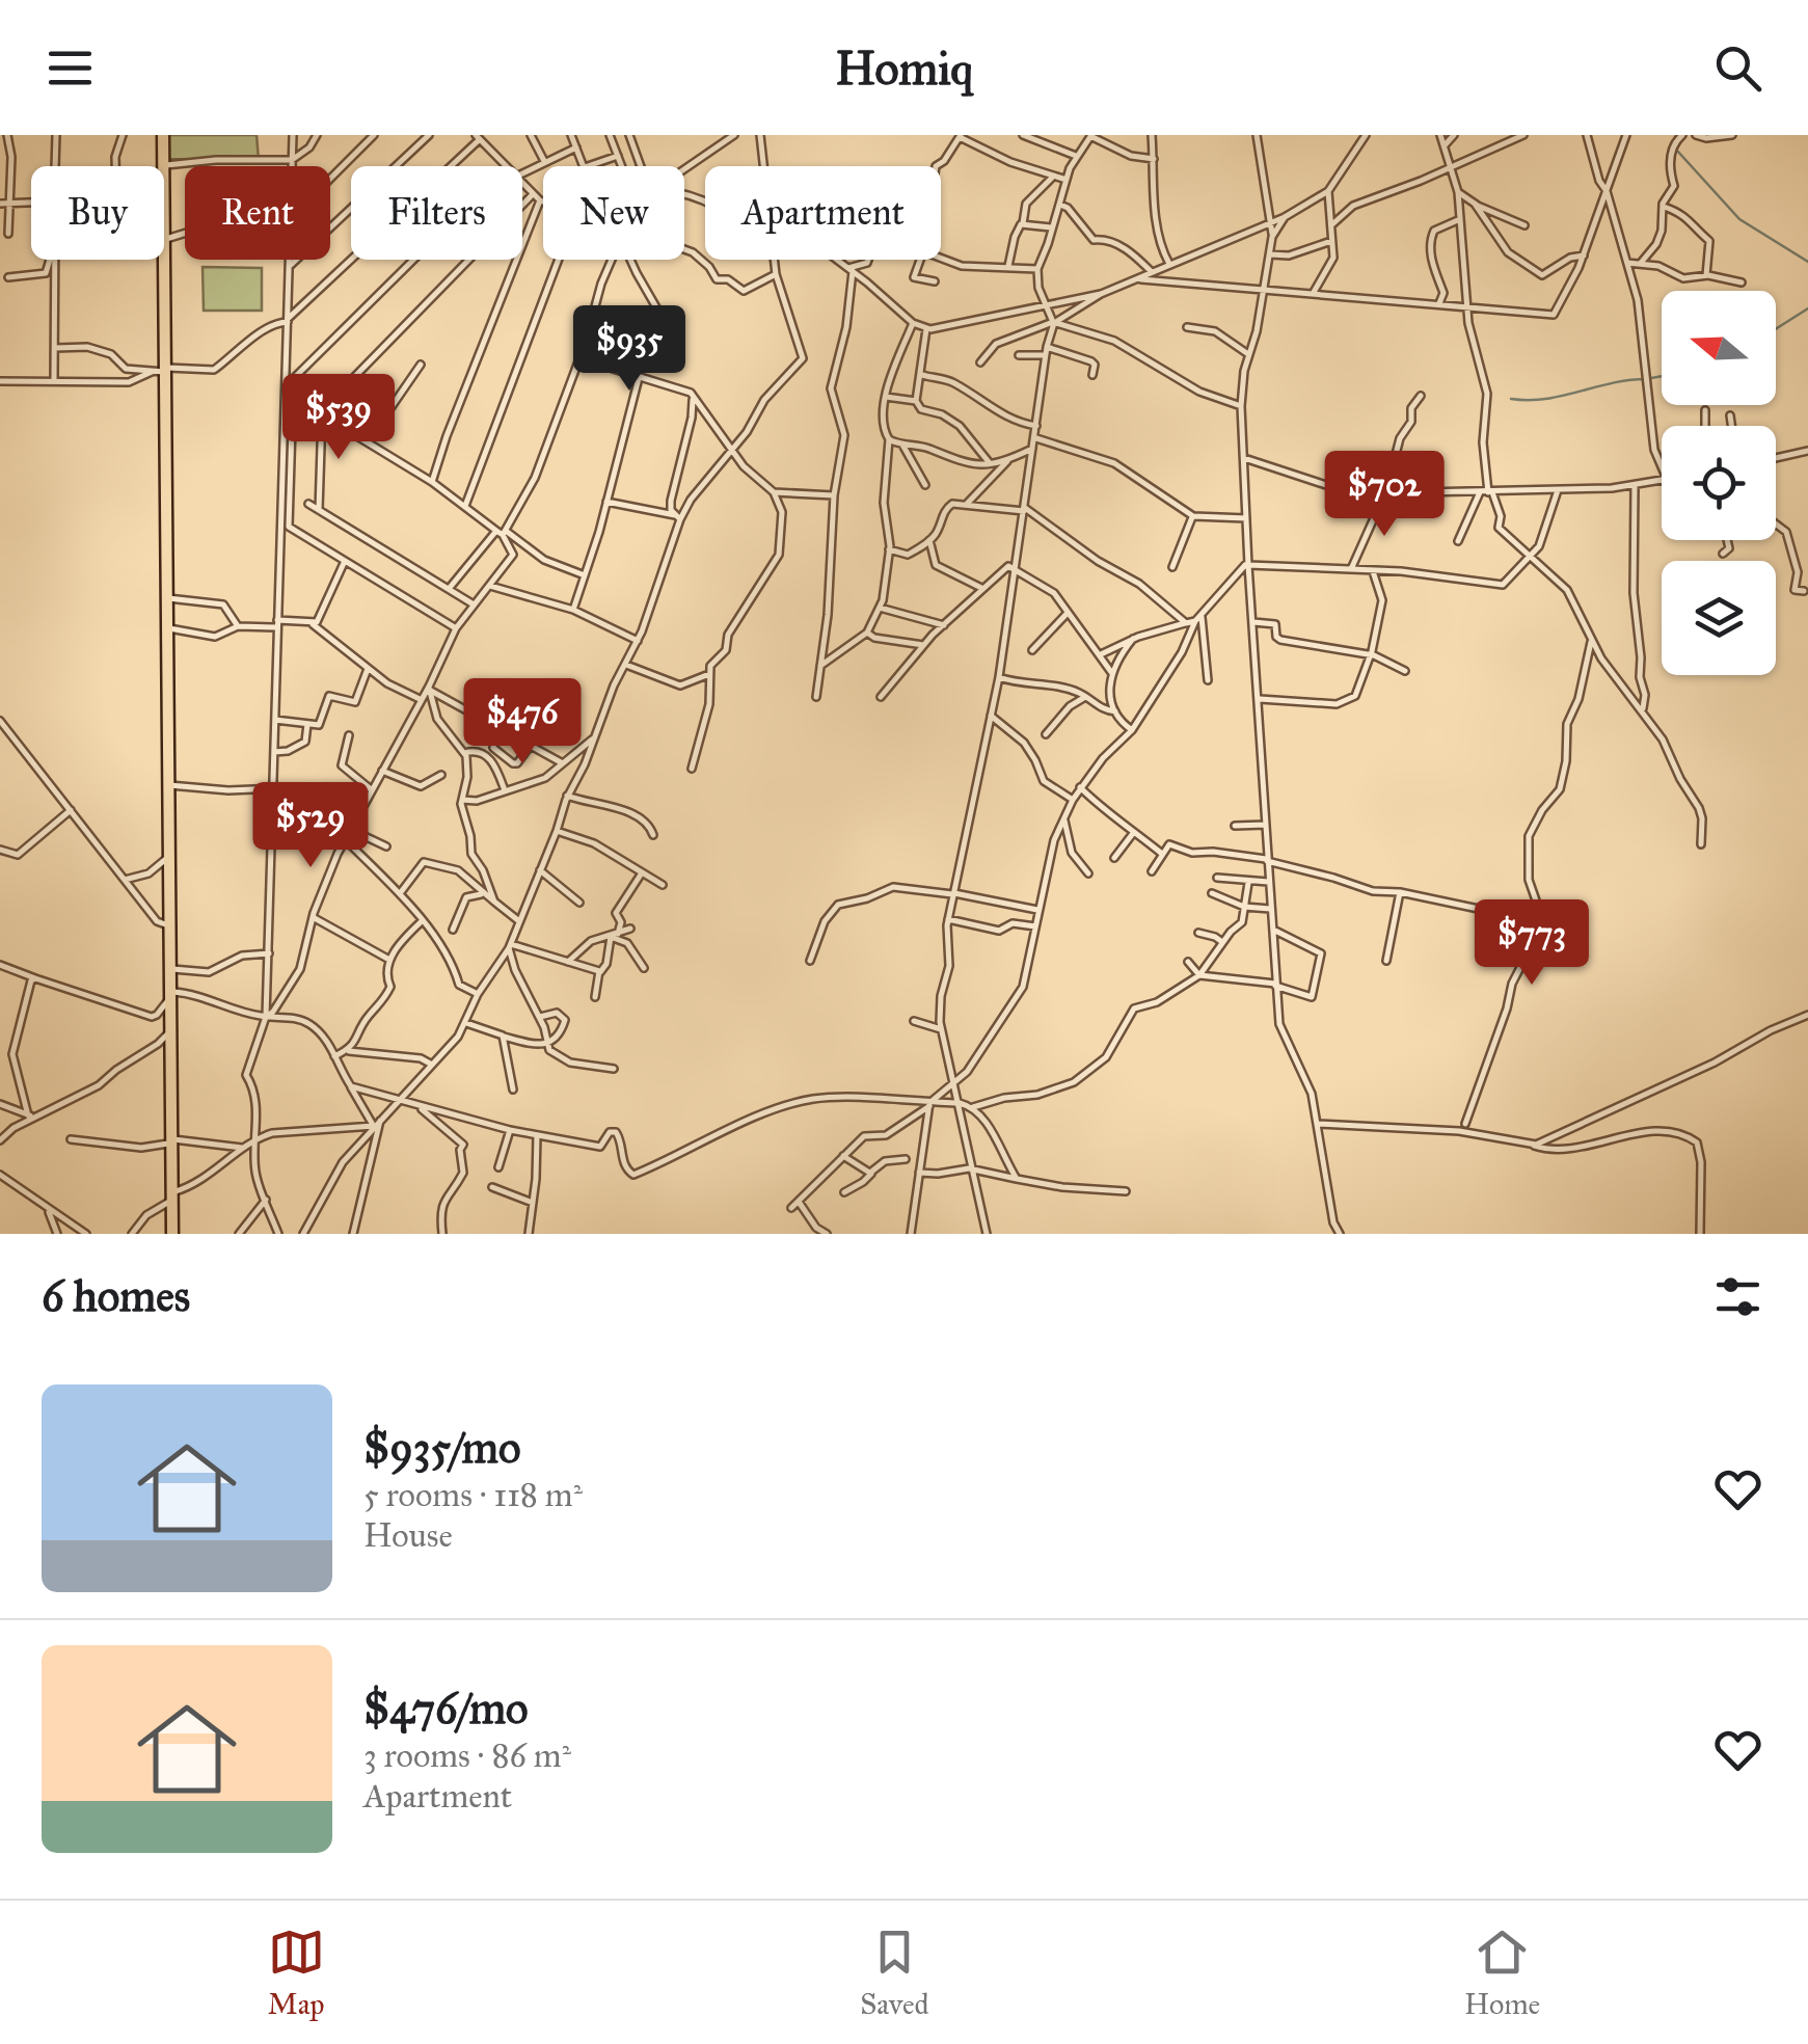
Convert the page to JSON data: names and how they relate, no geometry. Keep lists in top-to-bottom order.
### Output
{
  "north": "left",
  "page": {
    "header": "Homiq",
    "chip": [
      "Buy",
      "Rent",
      "Filters",
      "New",
      "Apartment"
    ],
    "price": [
      "$935",
      "$539",
      "$702",
      "$476",
      "$529",
      "$773"
    ],
    "heading": "6 homes",
    "list": [
      {
        "name": "$935/mo",
        "note": "5 rooms · 118 m² · House"
      },
      {
        "name": "$476/mo",
        "note": "3 rooms · 86 m² · Apartment"
      }
    ],
    "tabs": ["Map", "Saved", "Home"]
  }
}
